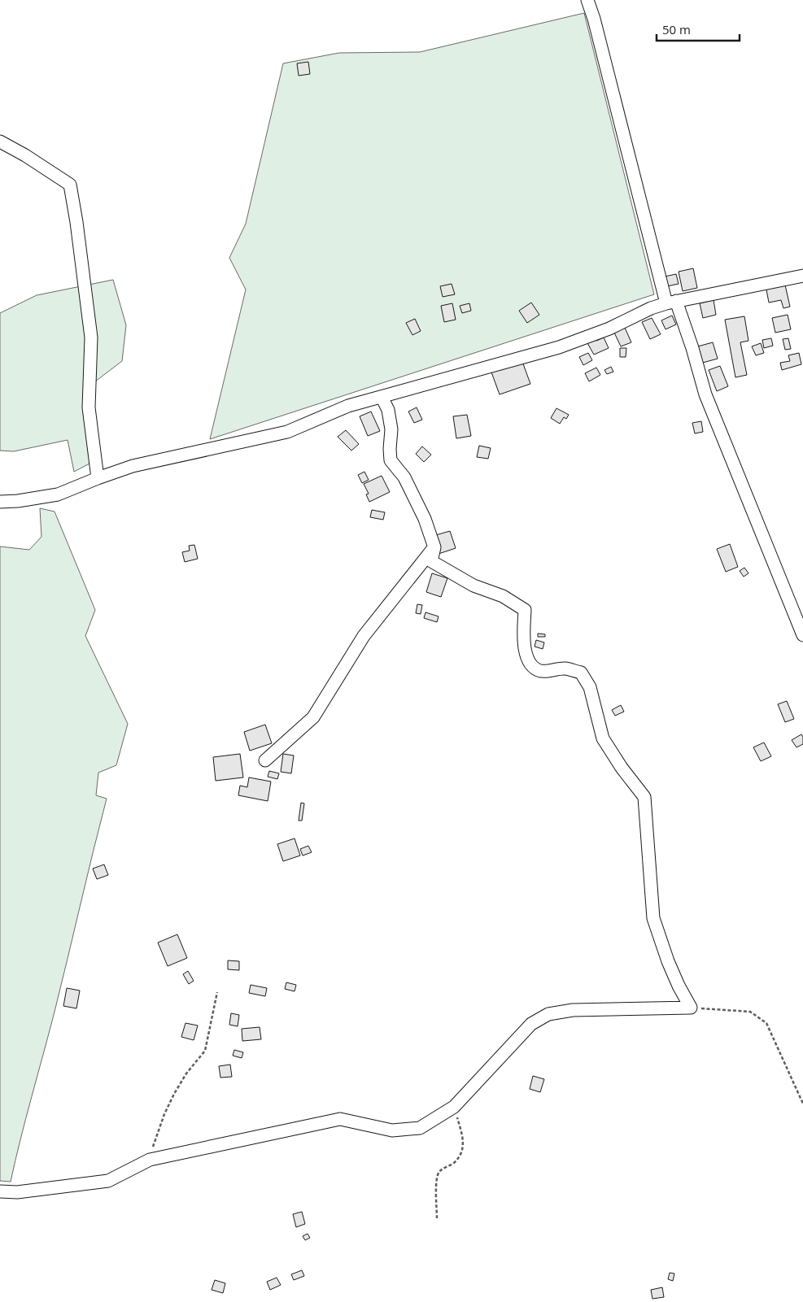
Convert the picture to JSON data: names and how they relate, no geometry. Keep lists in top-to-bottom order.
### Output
{
  "scale_bar": "50 m"
}
